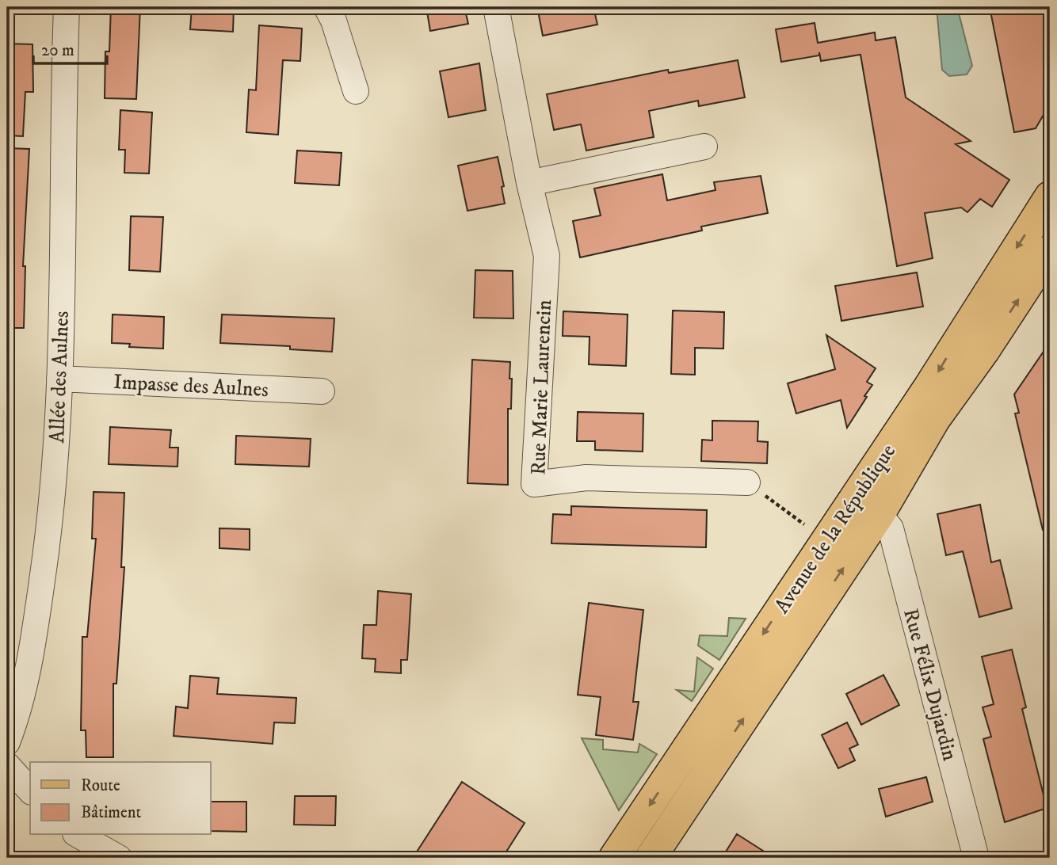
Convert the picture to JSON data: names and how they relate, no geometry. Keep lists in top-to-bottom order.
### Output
{
  "streets": {
    "main road": ["Avenue de la République"],
    "street": [
      "Allée des Aulnes",
      "Impasse des Aulnes",
      "Rue Marie Laurencin",
      "Rue Félix Dujardin"
    ]
  },
  "crossings": [
    ["Allée des Aulnes", "Impasse des Aulnes"],
    ["Avenue de la République", "Rue Félix Dujardin"]
  ],
  "legend": ["Route", "Bâtiment"],
  "scale_bar": "20 m"
}
